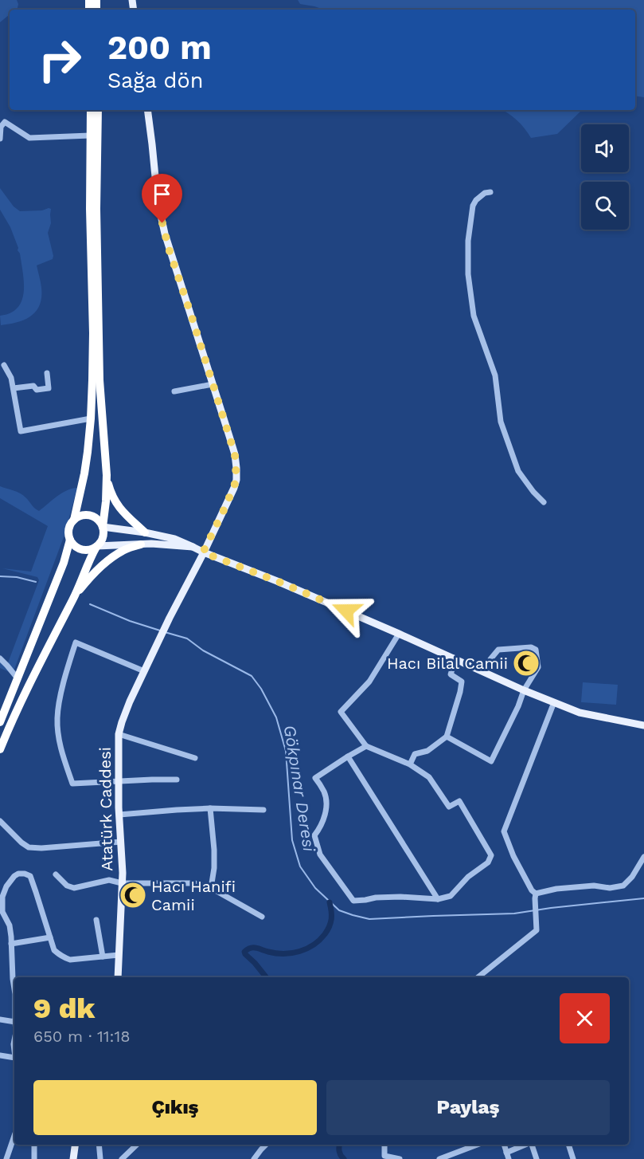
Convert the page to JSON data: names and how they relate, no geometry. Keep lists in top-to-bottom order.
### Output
{
  "streets": {
    "main road": ["Atatürk Caddesi"]
  },
  "water": ["Gökpınar Deresi"],
  "places": {
    "mosque": ["Hacı Bilal Camii", "Hacı Hanifi Camii"]
  },
  "page": {
    "turn": ["200 m", "Sağa dön"],
    "heading": ["9 dk", "650 m · 11:18"],
    "buttons": ["Çıkış", "Paylaş"]
  }
}
